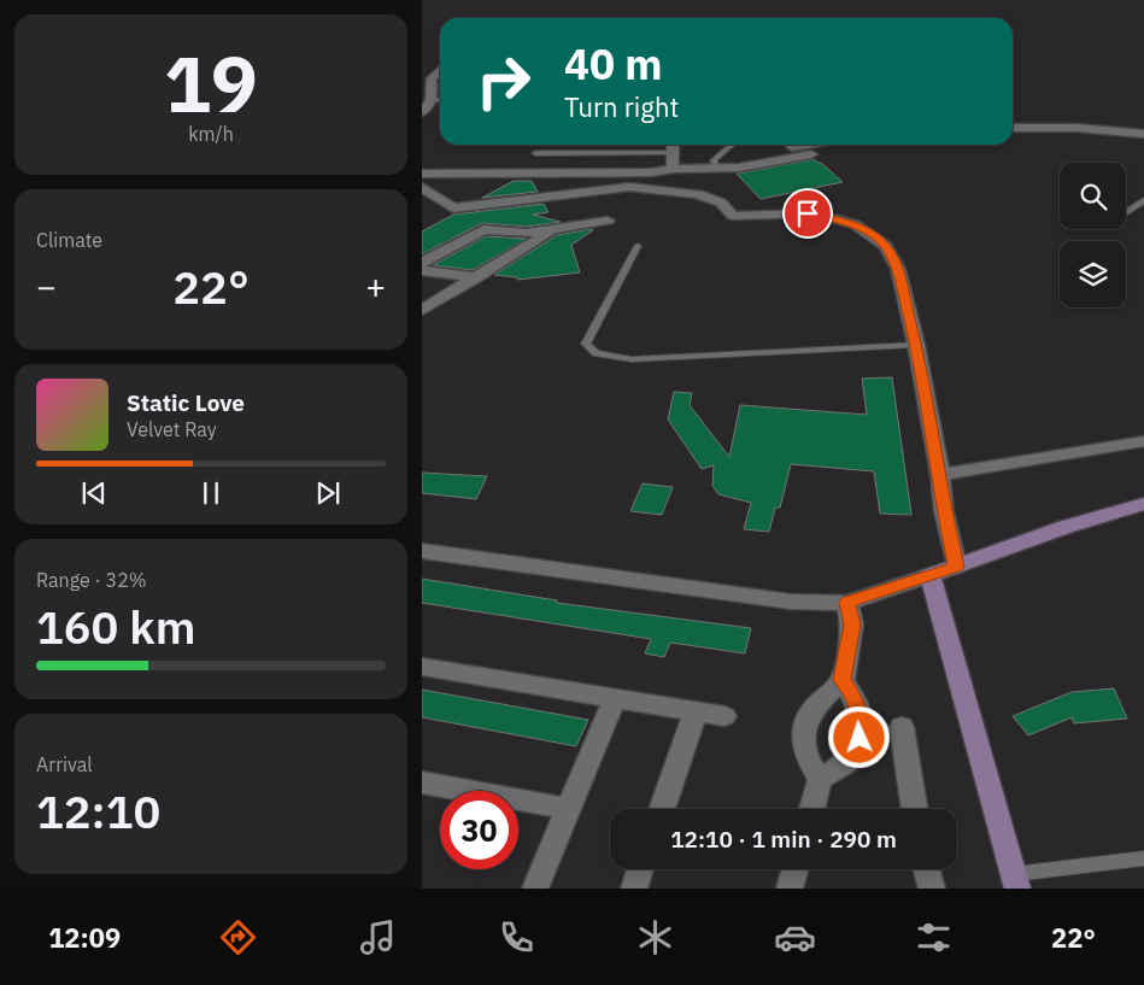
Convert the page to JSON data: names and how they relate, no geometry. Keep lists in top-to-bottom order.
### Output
{
  "page": {
    "tile": [
      ["19", "km/h"],
      "Climate",
      ["Range · 32%", "160 km"],
      ["Arrival", "12:10"]
    ],
    "turn": ["40 m", "Turn right"],
    "heat": ["−", "22°", "+"],
    "song": ["Static Love", "Velvet Ray"],
    "limit": "30",
    "trip": "12:10 · 1 min · 290 m",
    "tabs": ["12:09", "22°"]
  }
}
